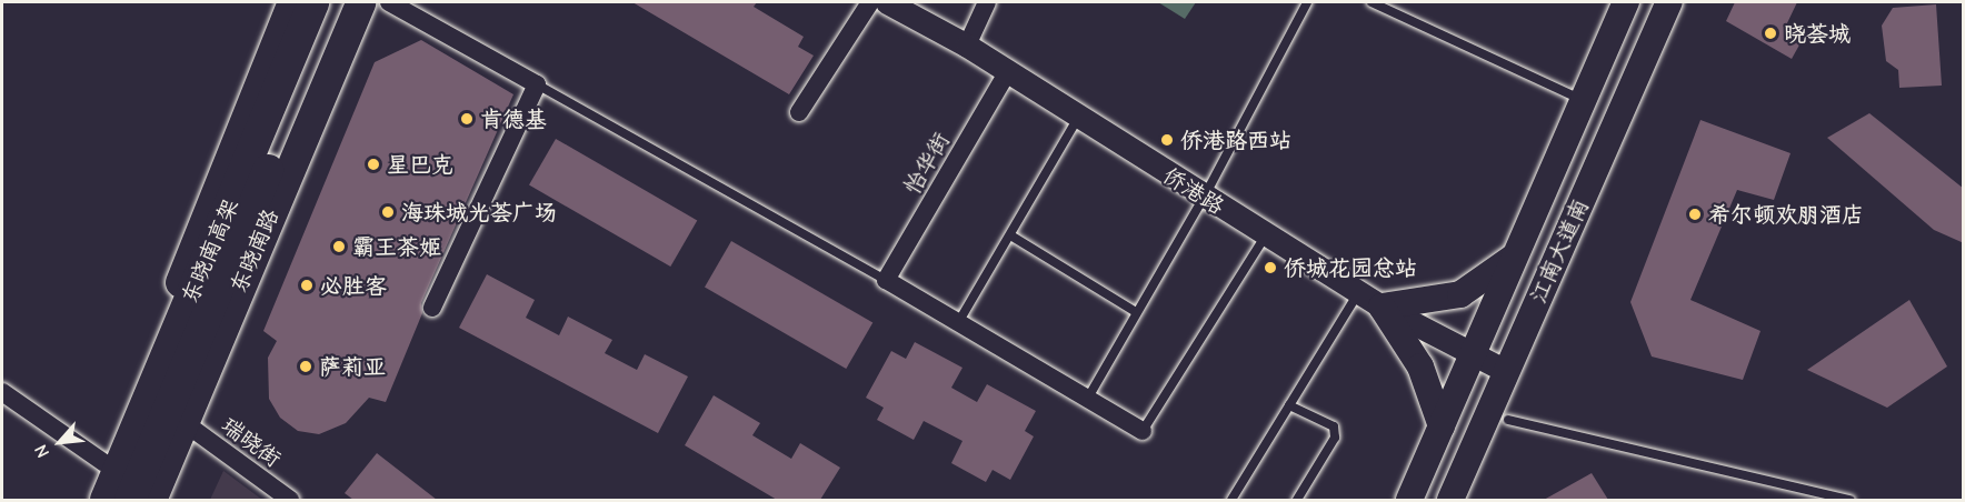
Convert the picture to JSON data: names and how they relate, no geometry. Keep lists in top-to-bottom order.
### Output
{
  "streets": {
    "highway": ["东晓南高架"],
    "main road": ["东晓南路", "江南大道南"],
    "street": ["怡华街", "侨港路", "瑞晓街"]
  },
  "crossings": [
    ["怡华街", "侨港路"],
    ["侨港路", "江南大道南"],
    ["东晓南路", "瑞晓街"]
  ],
  "places": [
    "晓荟城",
    "肯德基",
    "侨港路西站",
    "星巴克",
    "海珠城光荟广场",
    "希尔顿欢朋酒店",
    "霸王茶姬",
    "侨城花园总站",
    "必胜客",
    "萨莉亚"
  ],
  "north": "bottom left"
}
